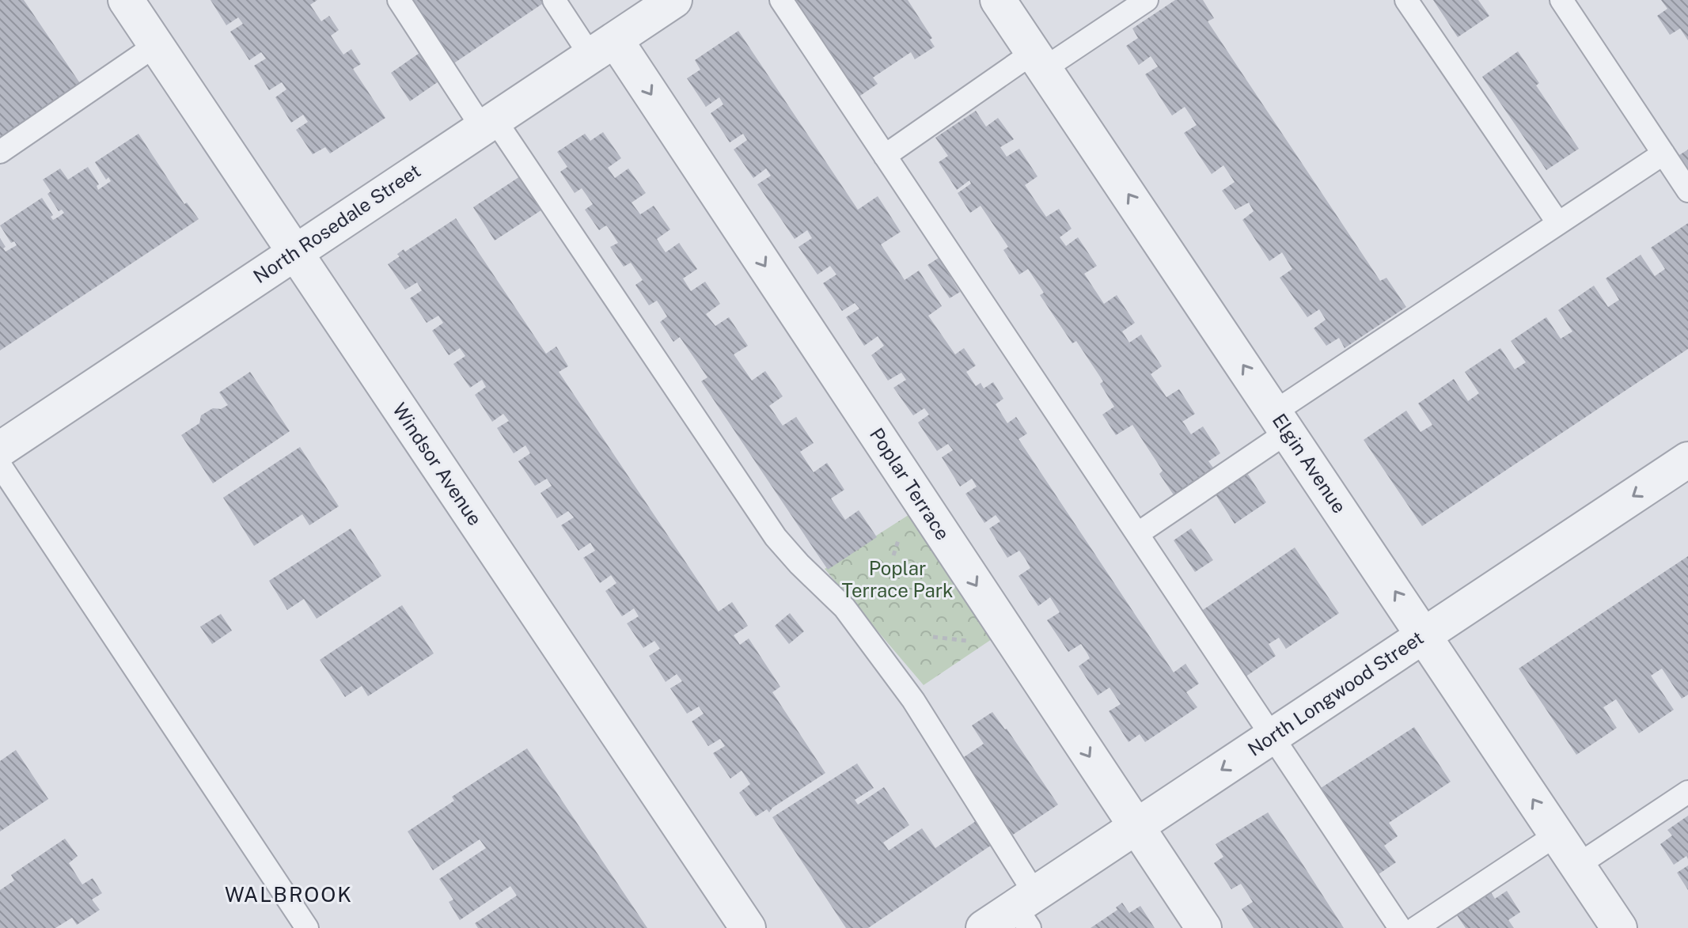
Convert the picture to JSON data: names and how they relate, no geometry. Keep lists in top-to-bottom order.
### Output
{
  "streets": {
    "street": [
      "North Rosedale Street",
      "Elgin Avenue",
      "Windsor Avenue",
      "Poplar Terrace",
      "North Longwood Street"
    ]
  },
  "crossings": [
    ["North Rosedale Street", "Windsor Avenue"],
    ["North Rosedale Street", "Poplar Terrace"],
    ["Elgin Avenue", "North Longwood Street"],
    ["Poplar Terrace", "North Longwood Street"]
  ],
  "one_way": ["Elgin Avenue", "Poplar Terrace", "North Longwood Street"],
  "districts": ["WALBROOK"],
  "parks": ["Poplar Terrace Park"]
}
